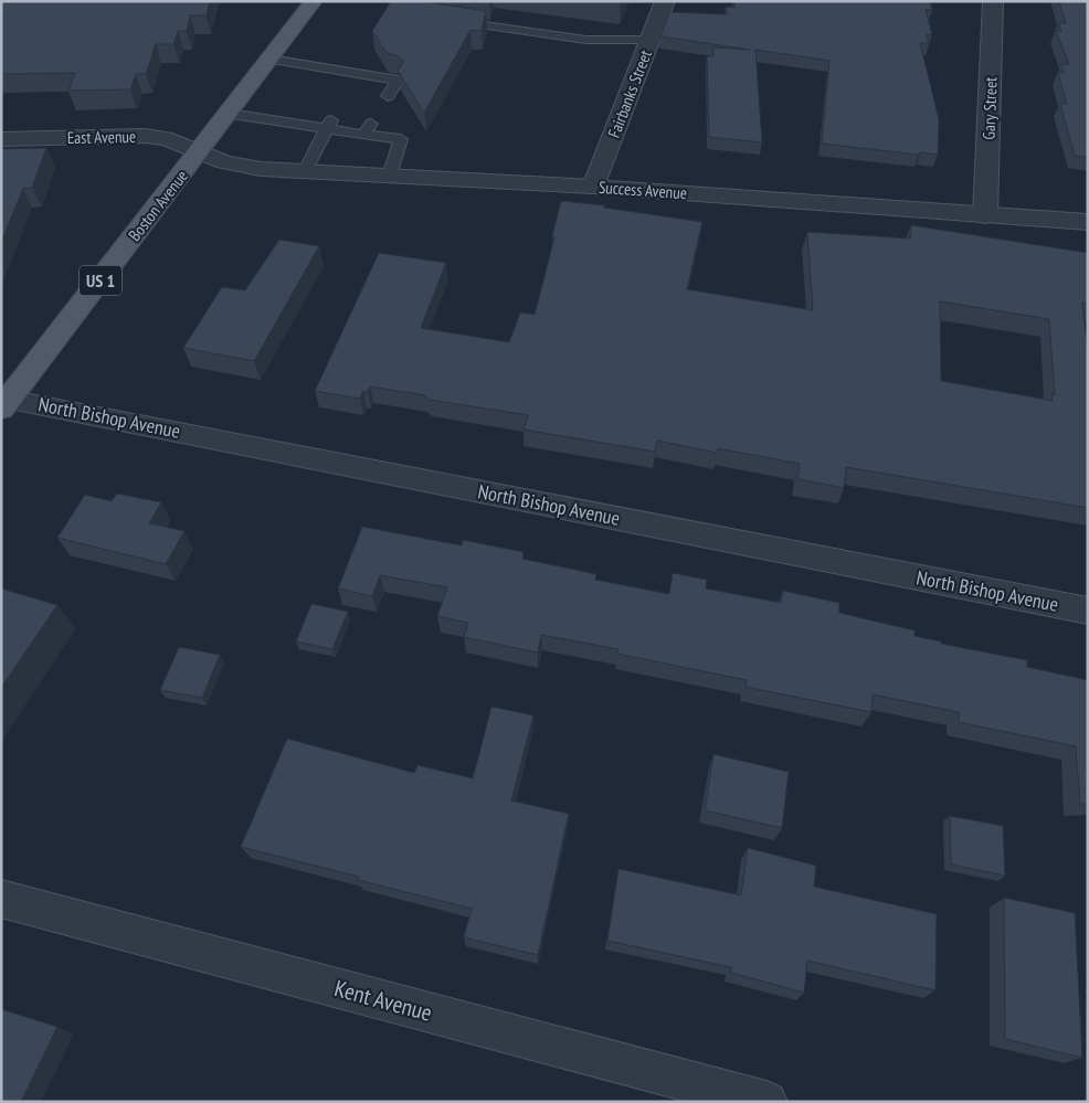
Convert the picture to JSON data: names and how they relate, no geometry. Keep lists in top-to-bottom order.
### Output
{
  "streets": {
    "main road": ["Boston Avenue", "US 1"],
    "street": [
      "Fairbanks Street",
      "Gary Street",
      "East Avenue",
      "Success Avenue",
      "North Bishop Avenue",
      "Kent Avenue"
    ]
  },
  "crossings": [
    ["Fairbanks Street", "Success Avenue"],
    ["Gary Street", "Success Avenue"],
    ["East Avenue", "Success Avenue"],
    ["East Avenue", "Boston Avenue"],
    ["Success Avenue", "Boston Avenue"],
    ["Boston Avenue", "North Bishop Avenue"]
  ]
}
